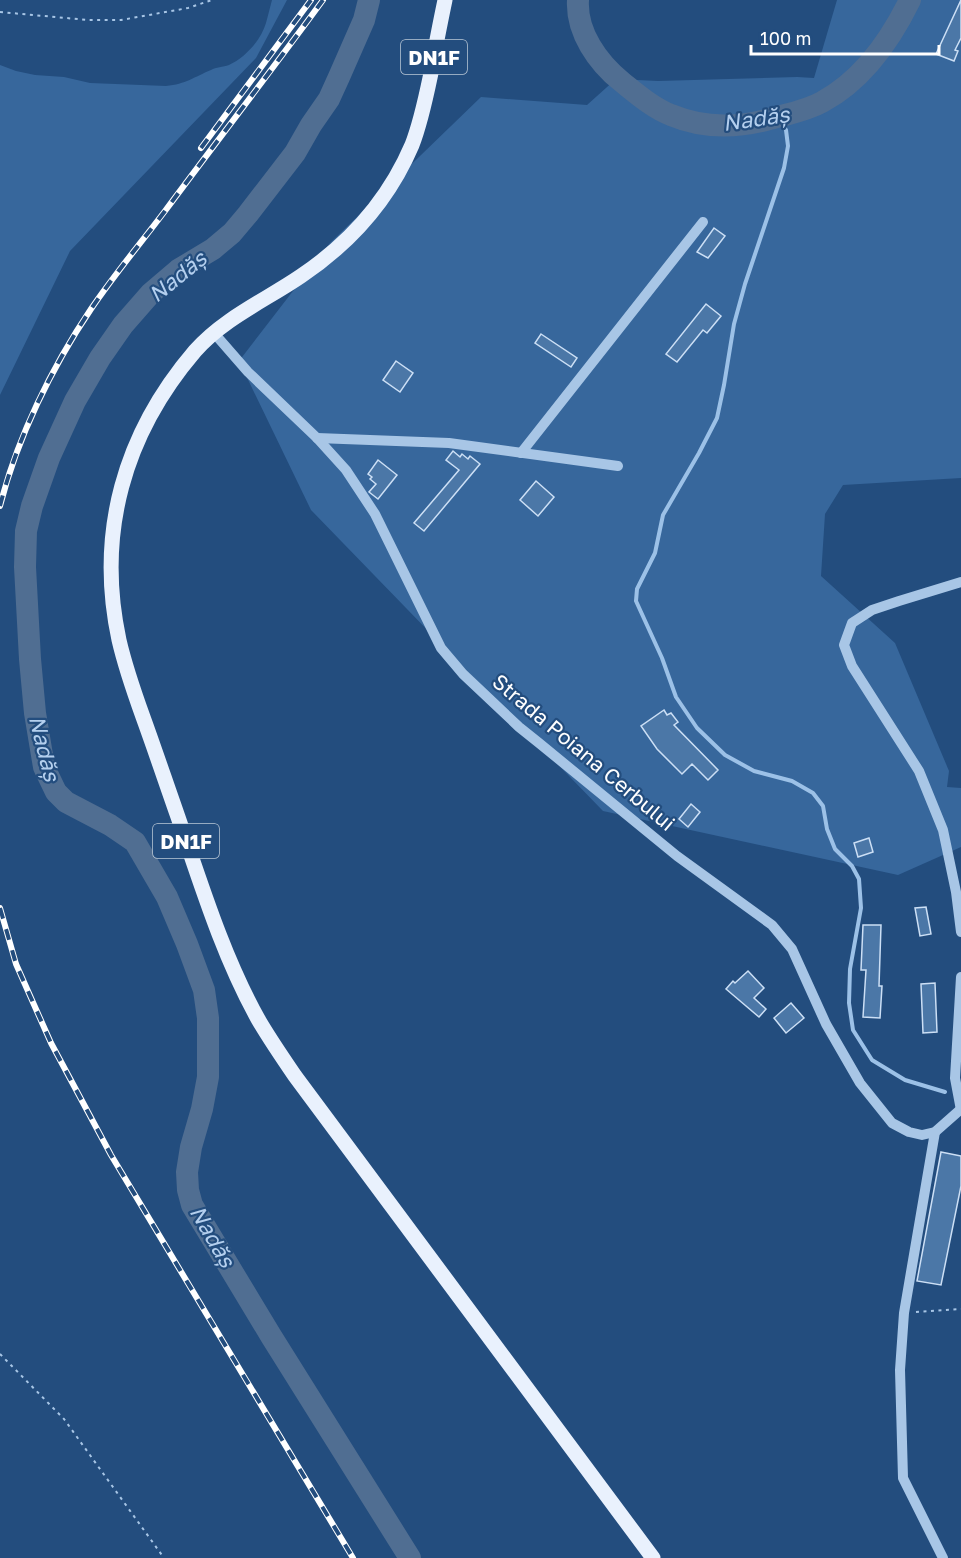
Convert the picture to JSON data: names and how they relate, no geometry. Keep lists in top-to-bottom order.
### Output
{
  "streets": {
    "main road": ["DN1F"],
    "street": ["Strada Poiana Cerbului"]
  },
  "crossings": [
    ["DN1F", "Strada Poiana Cerbului"]
  ],
  "water": ["Nadăș"],
  "scale_bar": "100 m"
}
